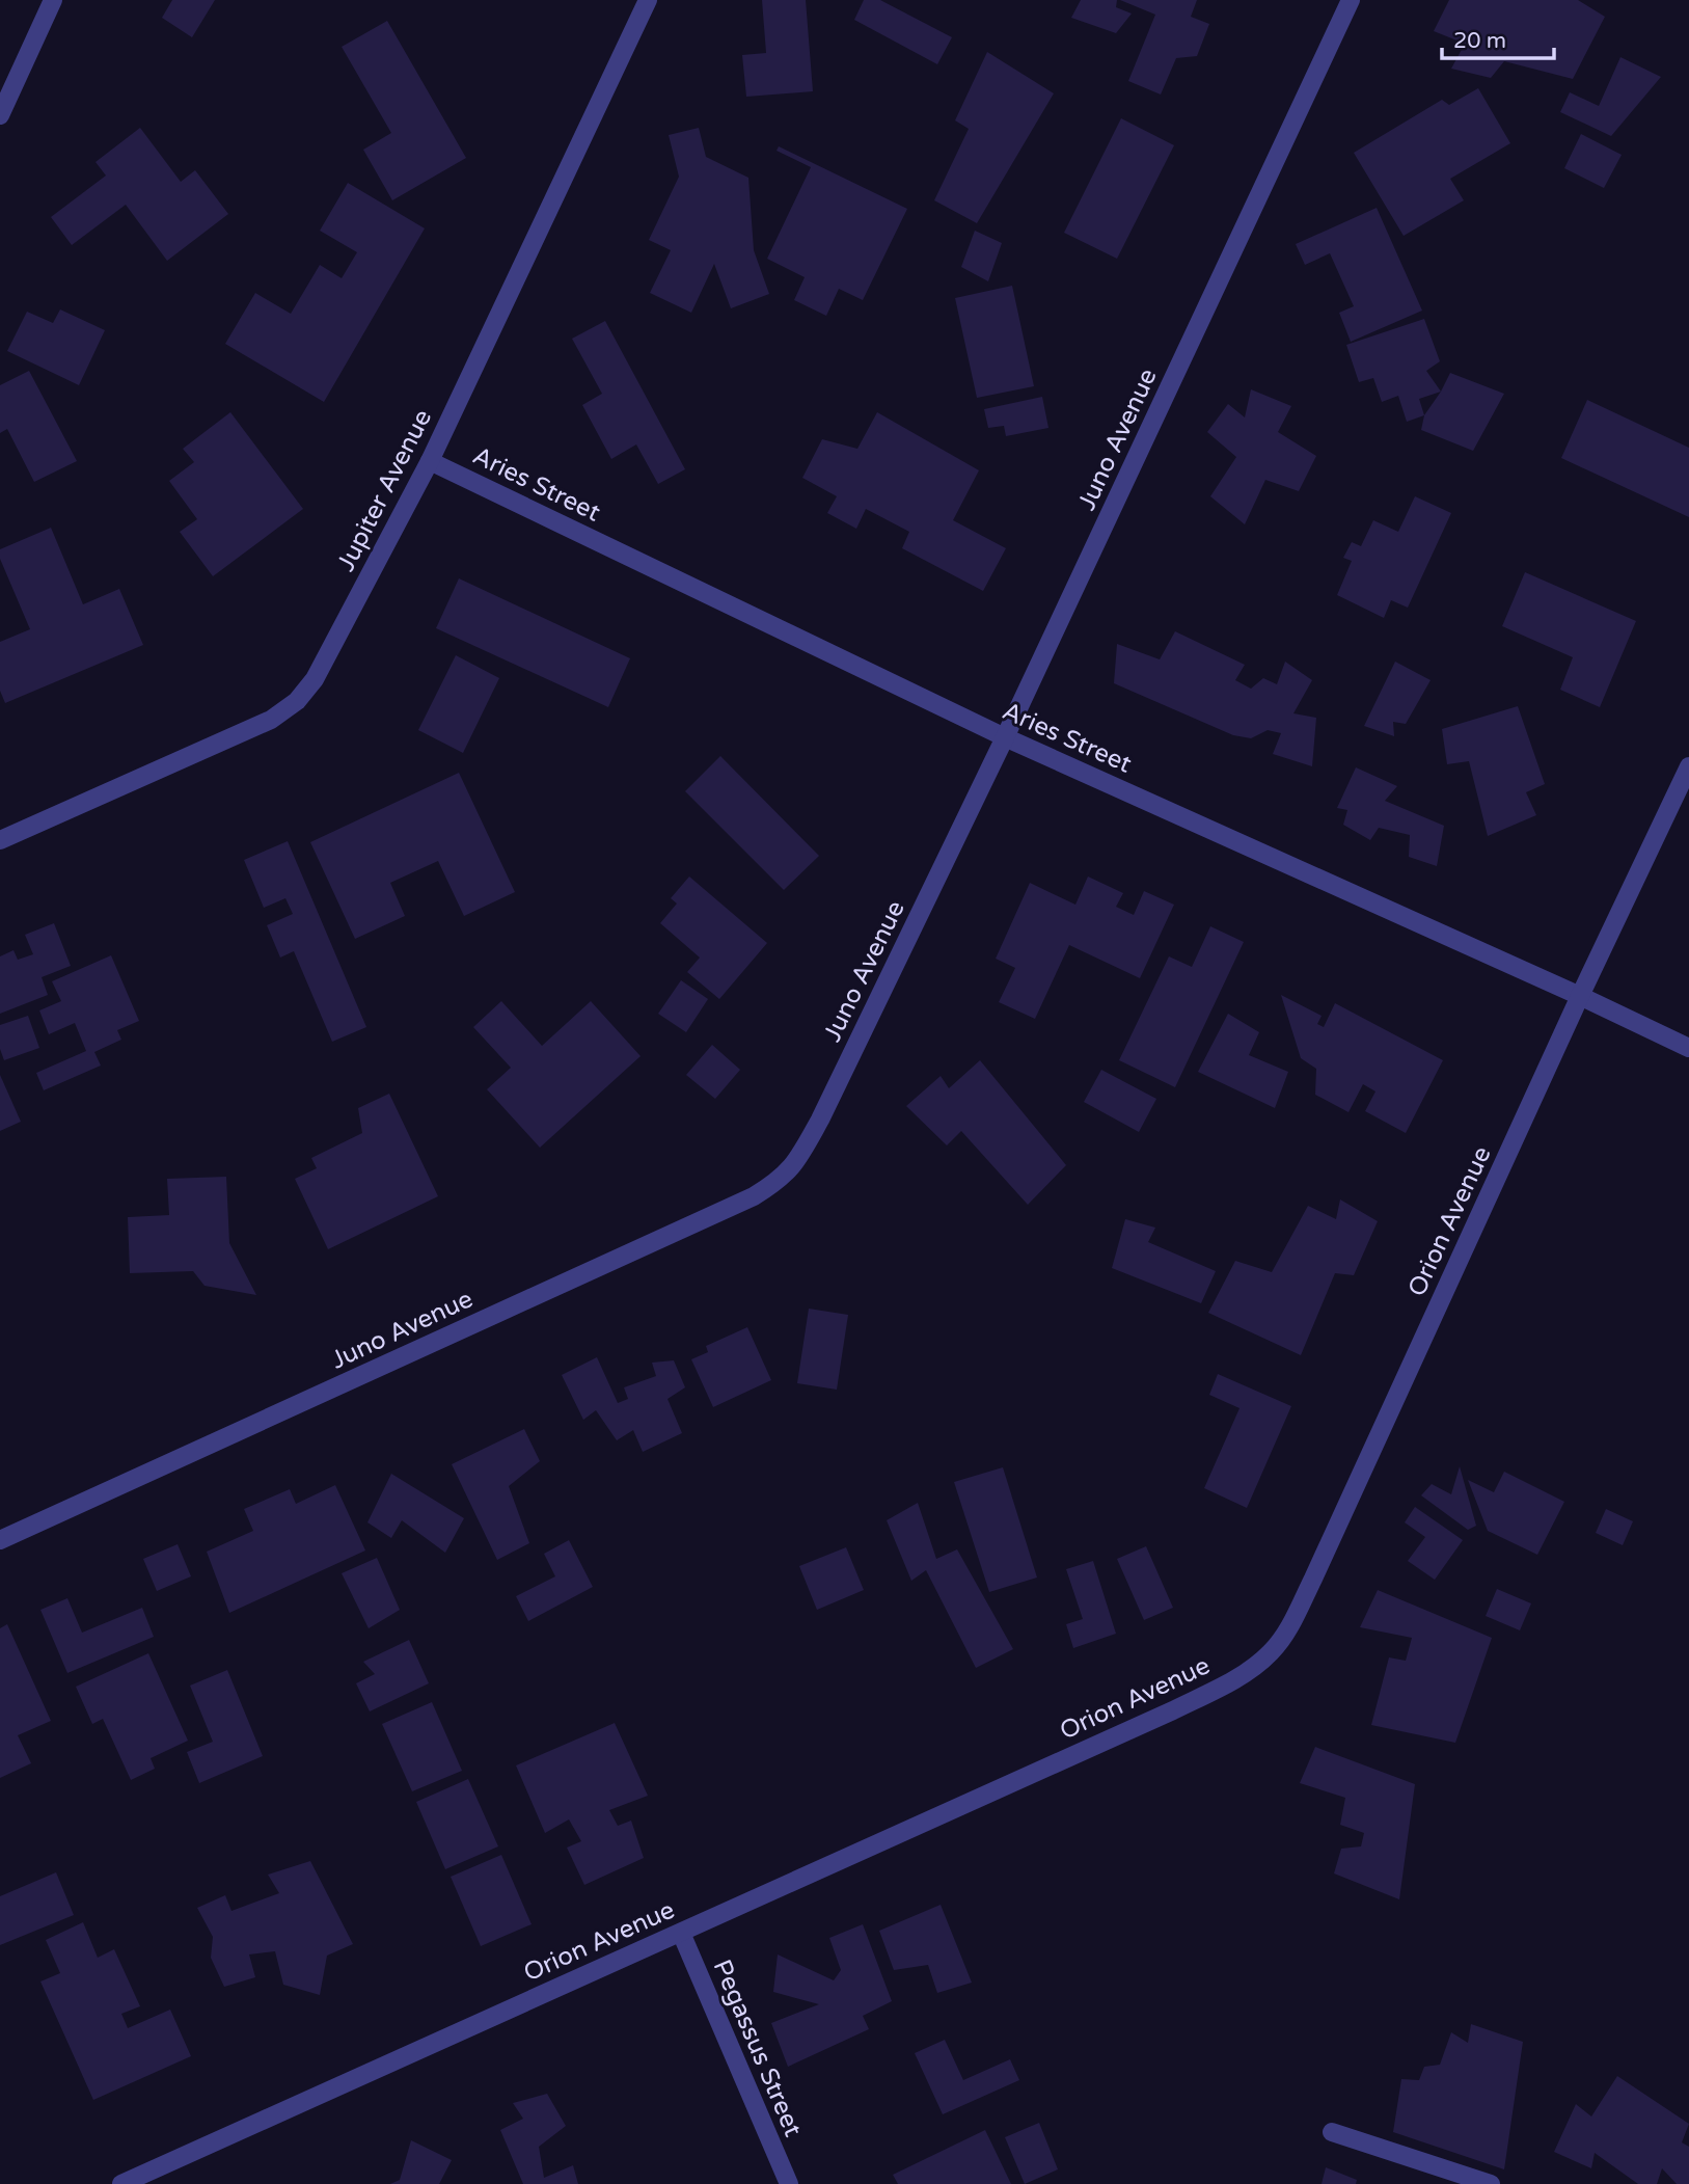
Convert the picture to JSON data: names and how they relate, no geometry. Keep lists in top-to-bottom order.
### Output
{
  "streets": {
    "street": [
      "Juno Avenue",
      "Aries Street",
      "Jupiter Avenue",
      "Orion Avenue",
      "Pegassus Street"
    ]
  },
  "crossings": [
    ["Juno Avenue", "Aries Street"],
    ["Aries Street", "Jupiter Avenue"],
    ["Aries Street", "Orion Avenue"],
    ["Orion Avenue", "Pegassus Street"]
  ],
  "scale_bar": "20 m"
}
